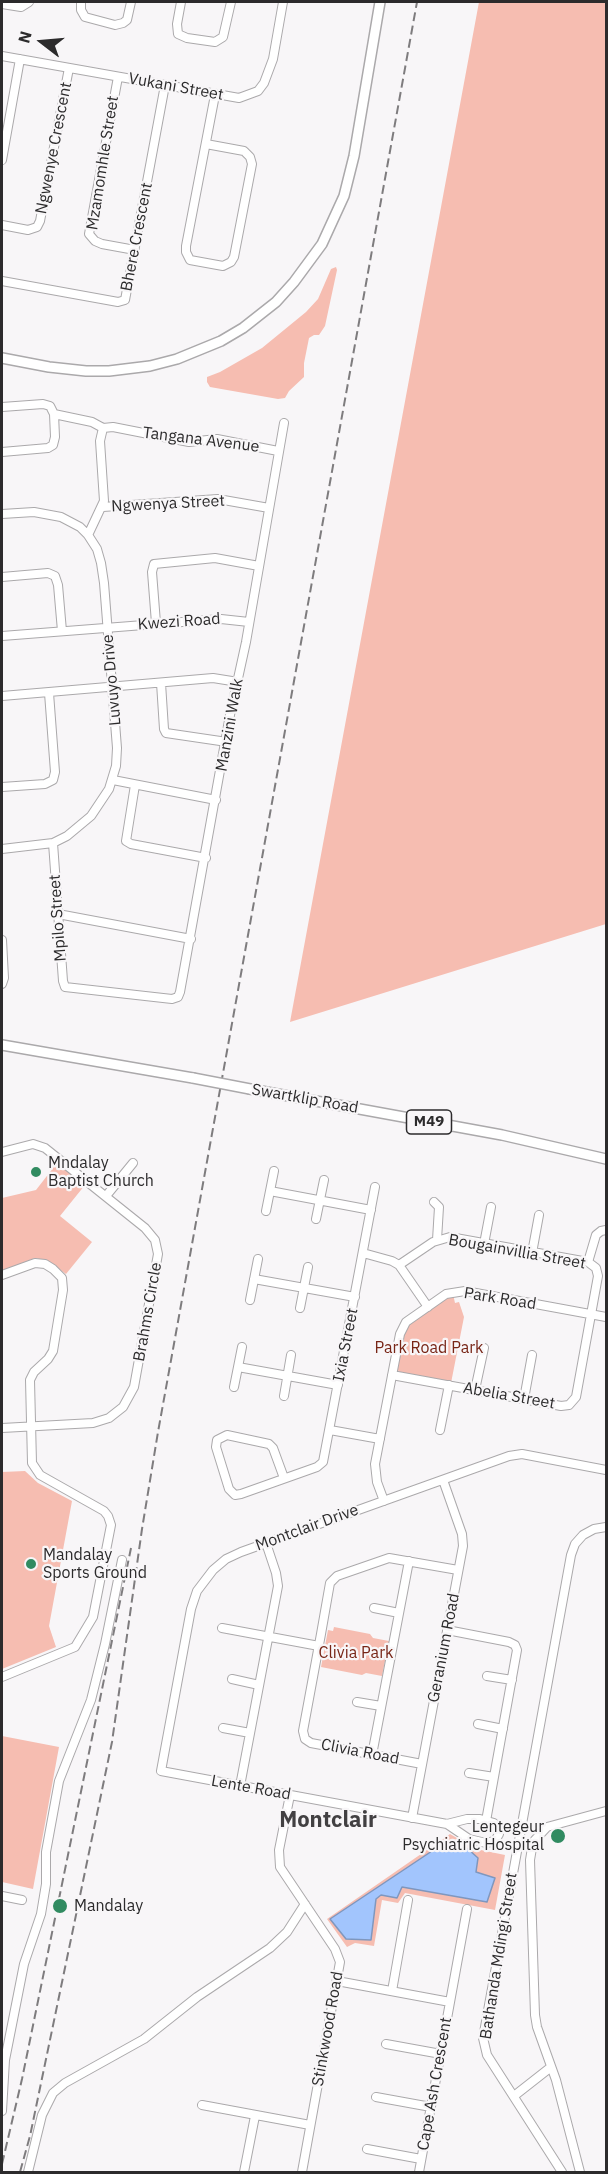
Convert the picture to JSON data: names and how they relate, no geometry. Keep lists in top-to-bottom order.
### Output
{
  "streets": {
    "main road": ["Swartklip Road", "M49"],
    "street": [
      "Vukani Street",
      "Ngwenye Crescent",
      "Mzamomhle Street",
      "Bhere Crescent",
      "Tangana Avenue",
      "Ngwenya Street",
      "Kwezi Road",
      "Luvuyo Drive",
      "Manzini Walk",
      "Mpilo Street",
      "Bougainvillia Street",
      "Park Road",
      "Brahms Circle",
      "Ixia Street",
      "Abelia Street",
      "Montclair Drive",
      "Geranium Road",
      "Clivia Road",
      "Lente Road",
      "Bathanda Mdingi Street",
      "Stinkwood Road",
      "Cape Ash Crescent"
    ]
  },
  "crossings": [
    ["Vukani Street", "Ngwenye Crescent"],
    ["Vukani Street", "Mzamomhle Street"],
    ["Vukani Street", "Bhere Crescent"],
    ["Mzamomhle Street", "Bhere Crescent"],
    ["Tangana Avenue", "Manzini Walk"],
    ["Ngwenya Street", "Manzini Walk"],
    ["Kwezi Road", "Luvuyo Drive"],
    ["Kwezi Road", "Manzini Walk"],
    ["Luvuyo Drive", "Mpilo Street"],
    ["Manzini Walk", "Mpilo Street"],
    ["Bougainvillia Street", "Park Road"],
    ["Bougainvillia Street", "Abelia Street"],
    ["Park Road", "Abelia Street"],
    ["Park Road", "Montclair Drive"],
    ["Montclair Drive", "Geranium Road"],
    ["Montclair Drive", "Lente Road"],
    ["Geranium Road", "Clivia Road"],
    ["Geranium Road", "Lente Road"],
    ["Lente Road", "Stinkwood Road"],
    ["Stinkwood Road", "Cape Ash Crescent"]
  ],
  "districts": ["Montclair"],
  "parks": ["Park Road Park", "Clivia Park"],
  "places": [
    "Mndalay Baptist Church",
    "Mandalay Sports Ground",
    "Lentegeur Psychiatric Hospital",
    "Mandalay"
  ],
  "north": "left"
}
